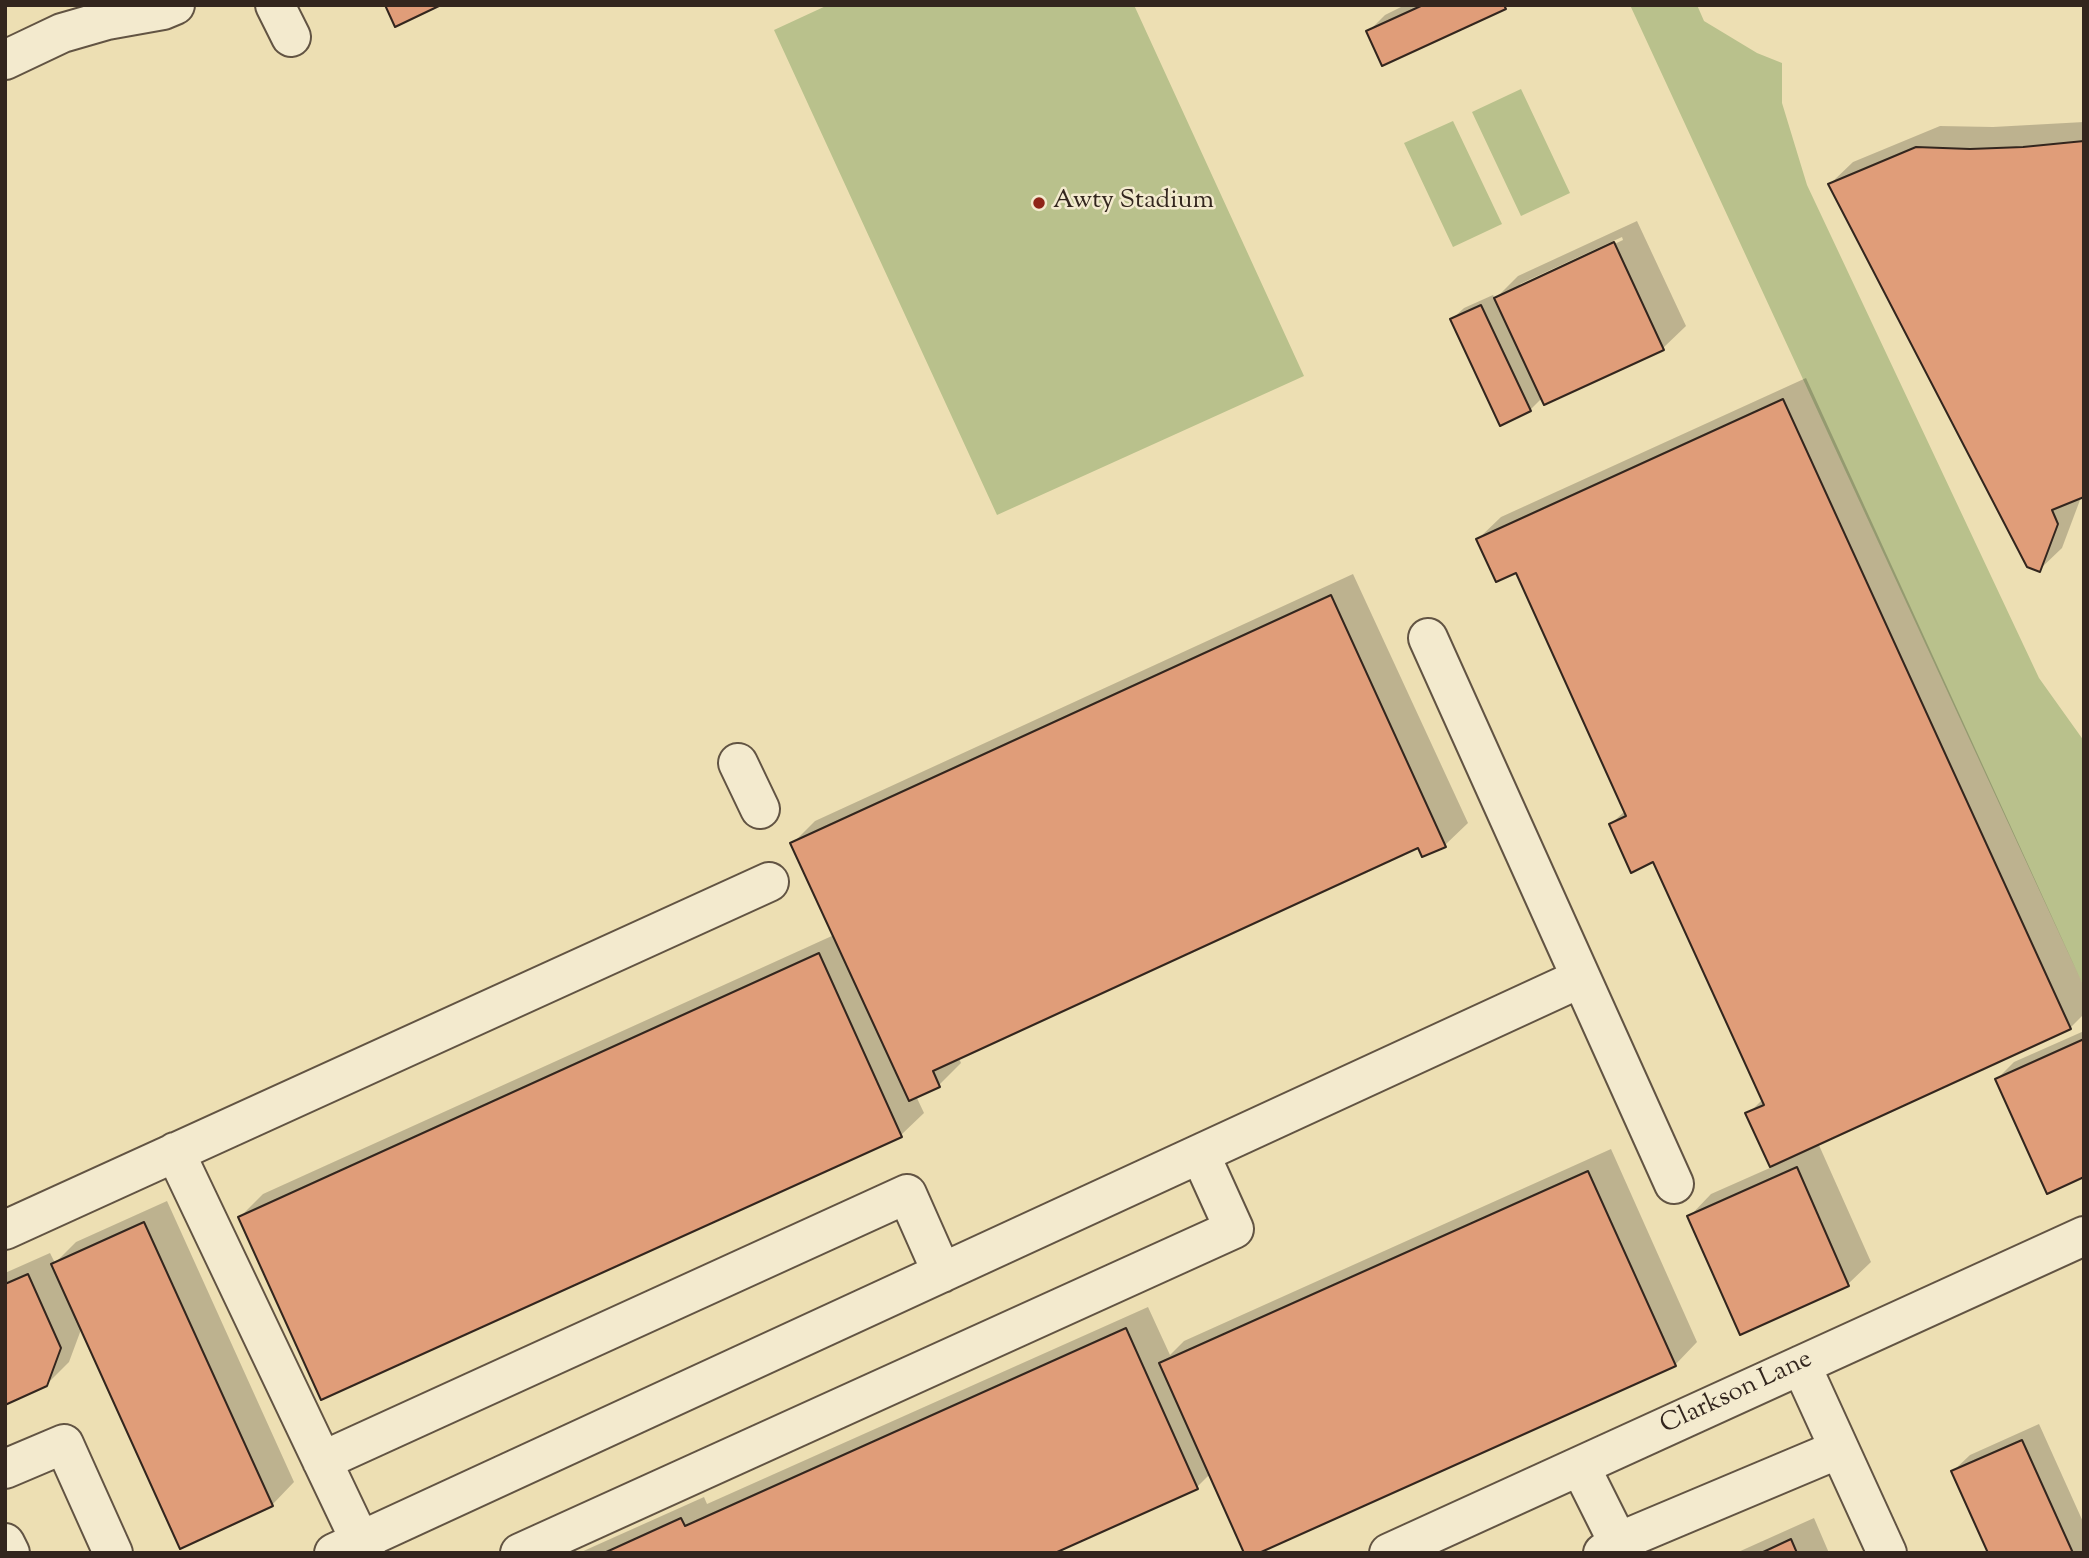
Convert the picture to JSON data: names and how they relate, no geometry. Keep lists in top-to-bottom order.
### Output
{
  "streets": {
    "street": ["Clarkson Lane"]
  },
  "places": ["Awty Stadium"]
}
